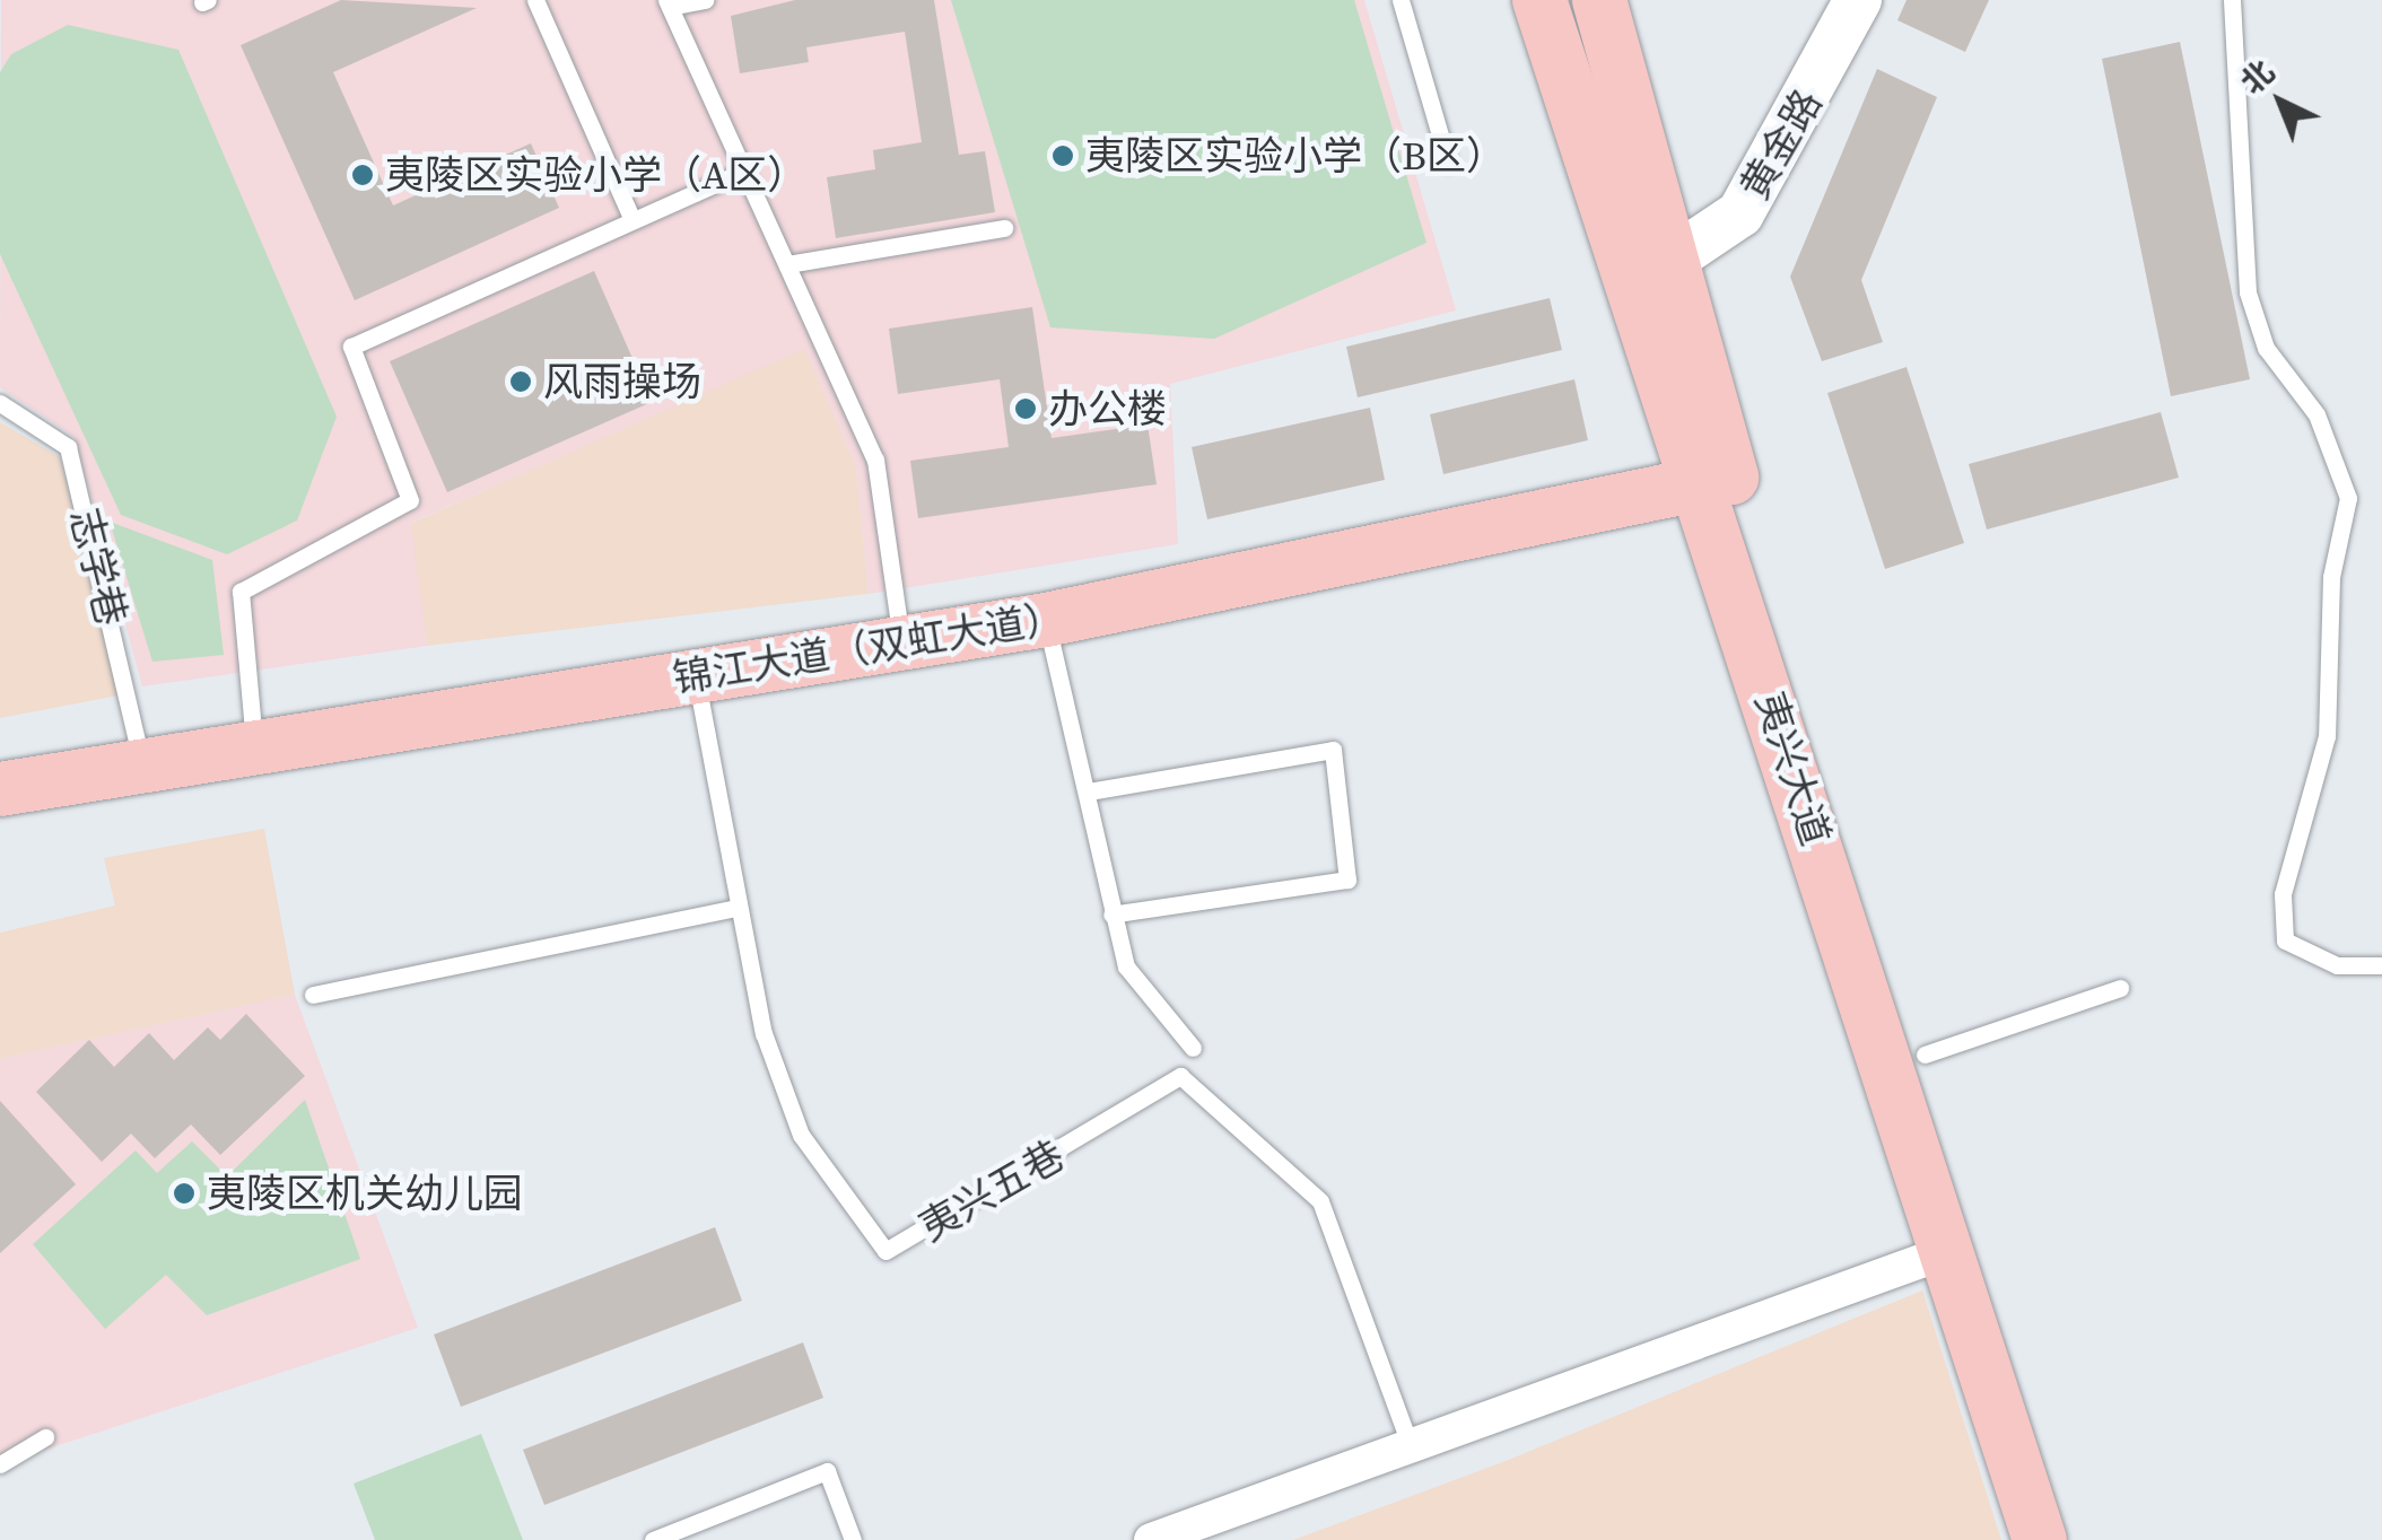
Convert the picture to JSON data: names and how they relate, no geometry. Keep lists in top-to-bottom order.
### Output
{
  "streets": {
    "main road": ["黄金路", "锦江大道（双虹大道）", "夷兴大道"],
    "lane": ["志学巷", "夷兴五巷"]
  },
  "crossings": [
    ["黄金路", "夷兴大道"],
    ["志学巷", "锦江大道（双虹大道）"],
    ["锦江大道（双虹大道）", "夷兴大道"],
    ["锦江大道（双虹大道）", "夷兴五巷"]
  ],
  "places": [
    "夷陵区实验小学（B区）",
    "夷陵区实验小学（A区）",
    "风雨操场",
    "办公楼",
    "夷陵区机关幼儿园"
  ],
  "north": "top left"
}
